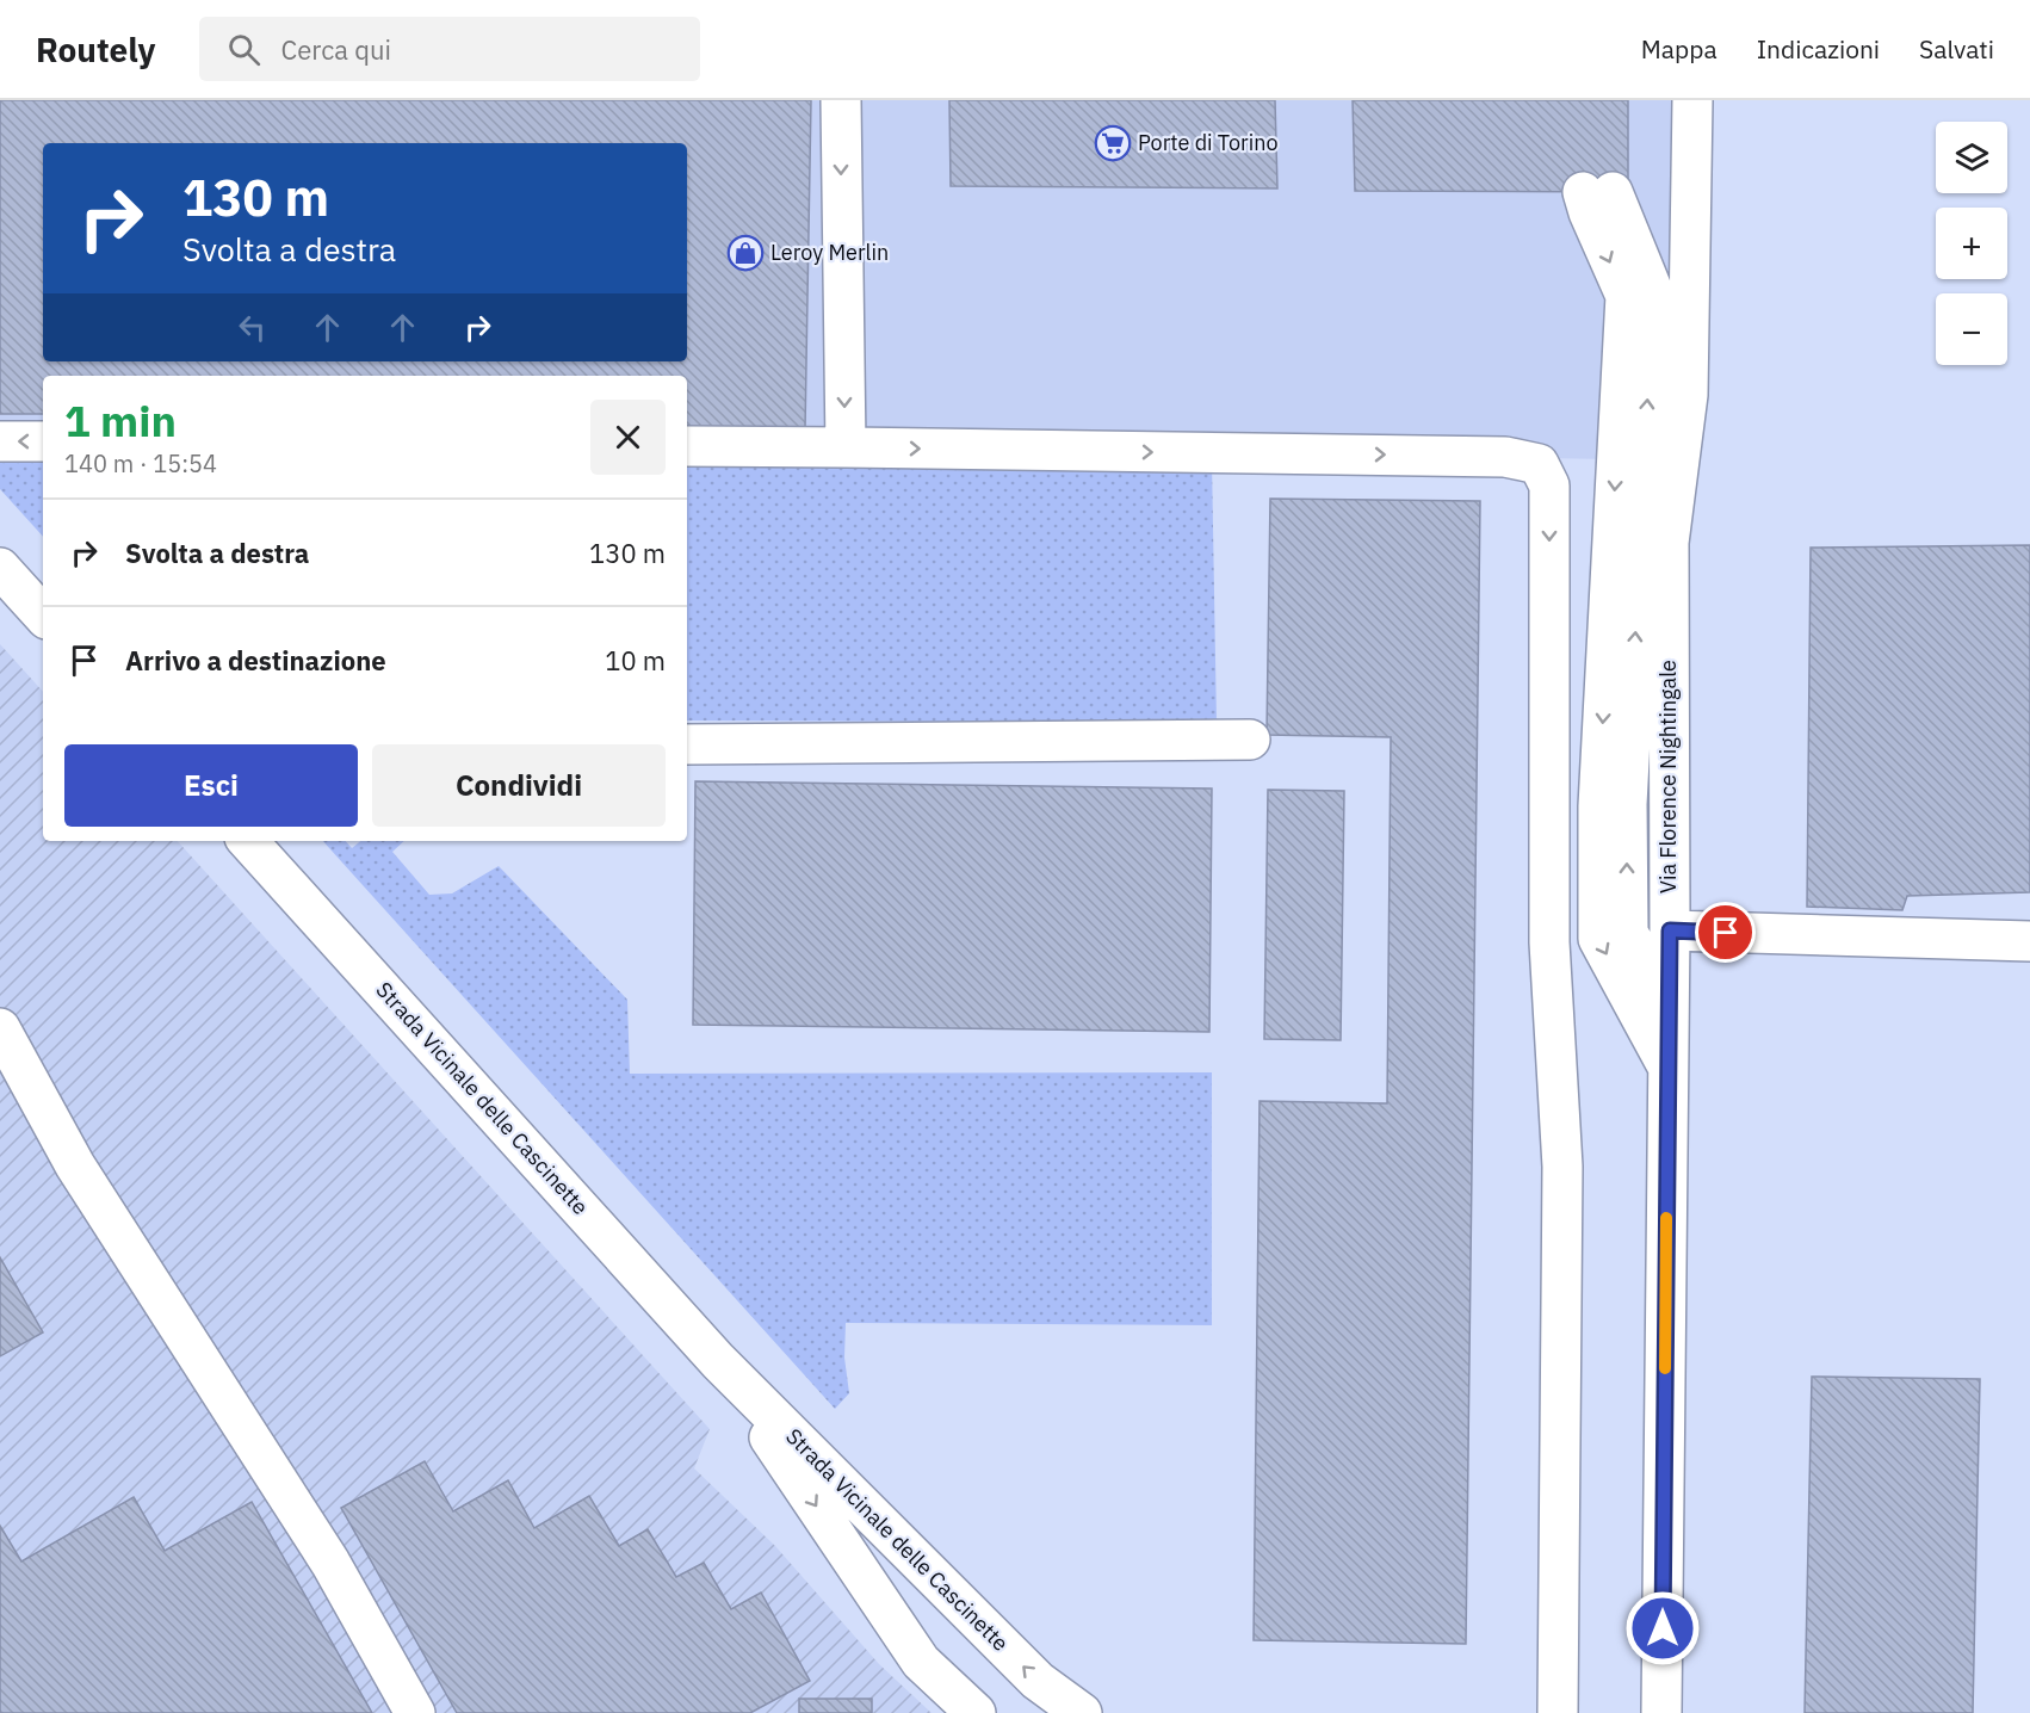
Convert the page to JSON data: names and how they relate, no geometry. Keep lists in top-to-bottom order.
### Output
{
  "streets": {
    "street": ["Via Florence Nightingale", "Strada Vicinale delle Cascinette"]
  },
  "places": {
    "supermarket": ["Porte di Torino"],
    "shop": ["Leroy Merlin"]
  },
  "page": {
    "header": "Routely",
    "search": "Cerca qui",
    "nav": ["Mappa", "Indicazioni", "Salvati"],
    "map_buttons": ["+", "−"],
    "turn": ["130 m", "Svolta a destra"],
    "heading": ["1 min", "140 m · 15:54"],
    "list": [
      {
        "name": "Svolta a destra",
        "value": "130 m"
      },
      {
        "name": "Arrivo a destinazione",
        "value": "10 m"
      }
    ],
    "buttons": ["Esci", "Condividi"]
  }
}
